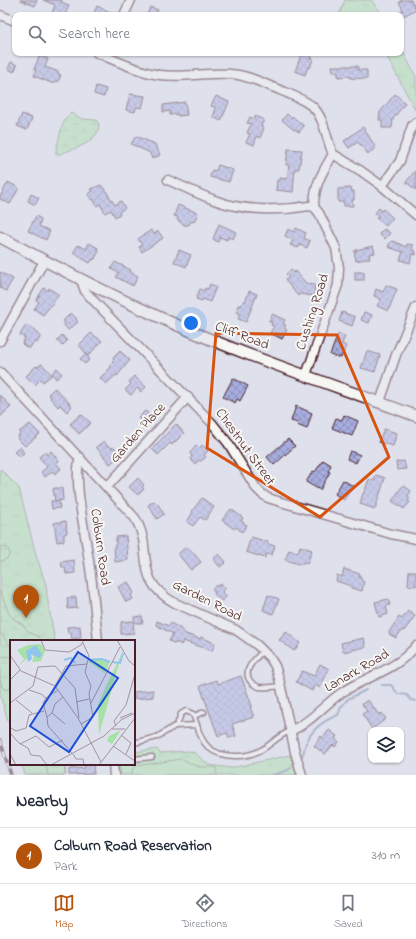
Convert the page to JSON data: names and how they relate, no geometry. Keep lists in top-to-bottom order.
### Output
{
  "streets": {
    "street": [
      "Cushing Road",
      "Cliff Road",
      "Garden Place",
      "Chestnut Street",
      "Colburn Road",
      "Garden Road",
      "Lanark Road"
    ]
  },
  "crossings": [
    ["Cushing Road", "Cliff Road"],
    ["Cliff Road", "Chestnut Street"],
    ["Garden Place", "Chestnut Street"],
    ["Garden Place", "Garden Road"],
    ["Colburn Road", "Garden Road"],
    ["Garden Road", "Lanark Road"]
  ],
  "page": {
    "search": "Search here",
    "pins": "1",
    "heading": "Nearby",
    "list": [
      {
        "mark": "1",
        "name": "Colburn Road Reservation",
        "note": "Park",
        "value": "310 m"
      }
    ],
    "nav": ["Map", "Directions", "Saved"]
  }
}
